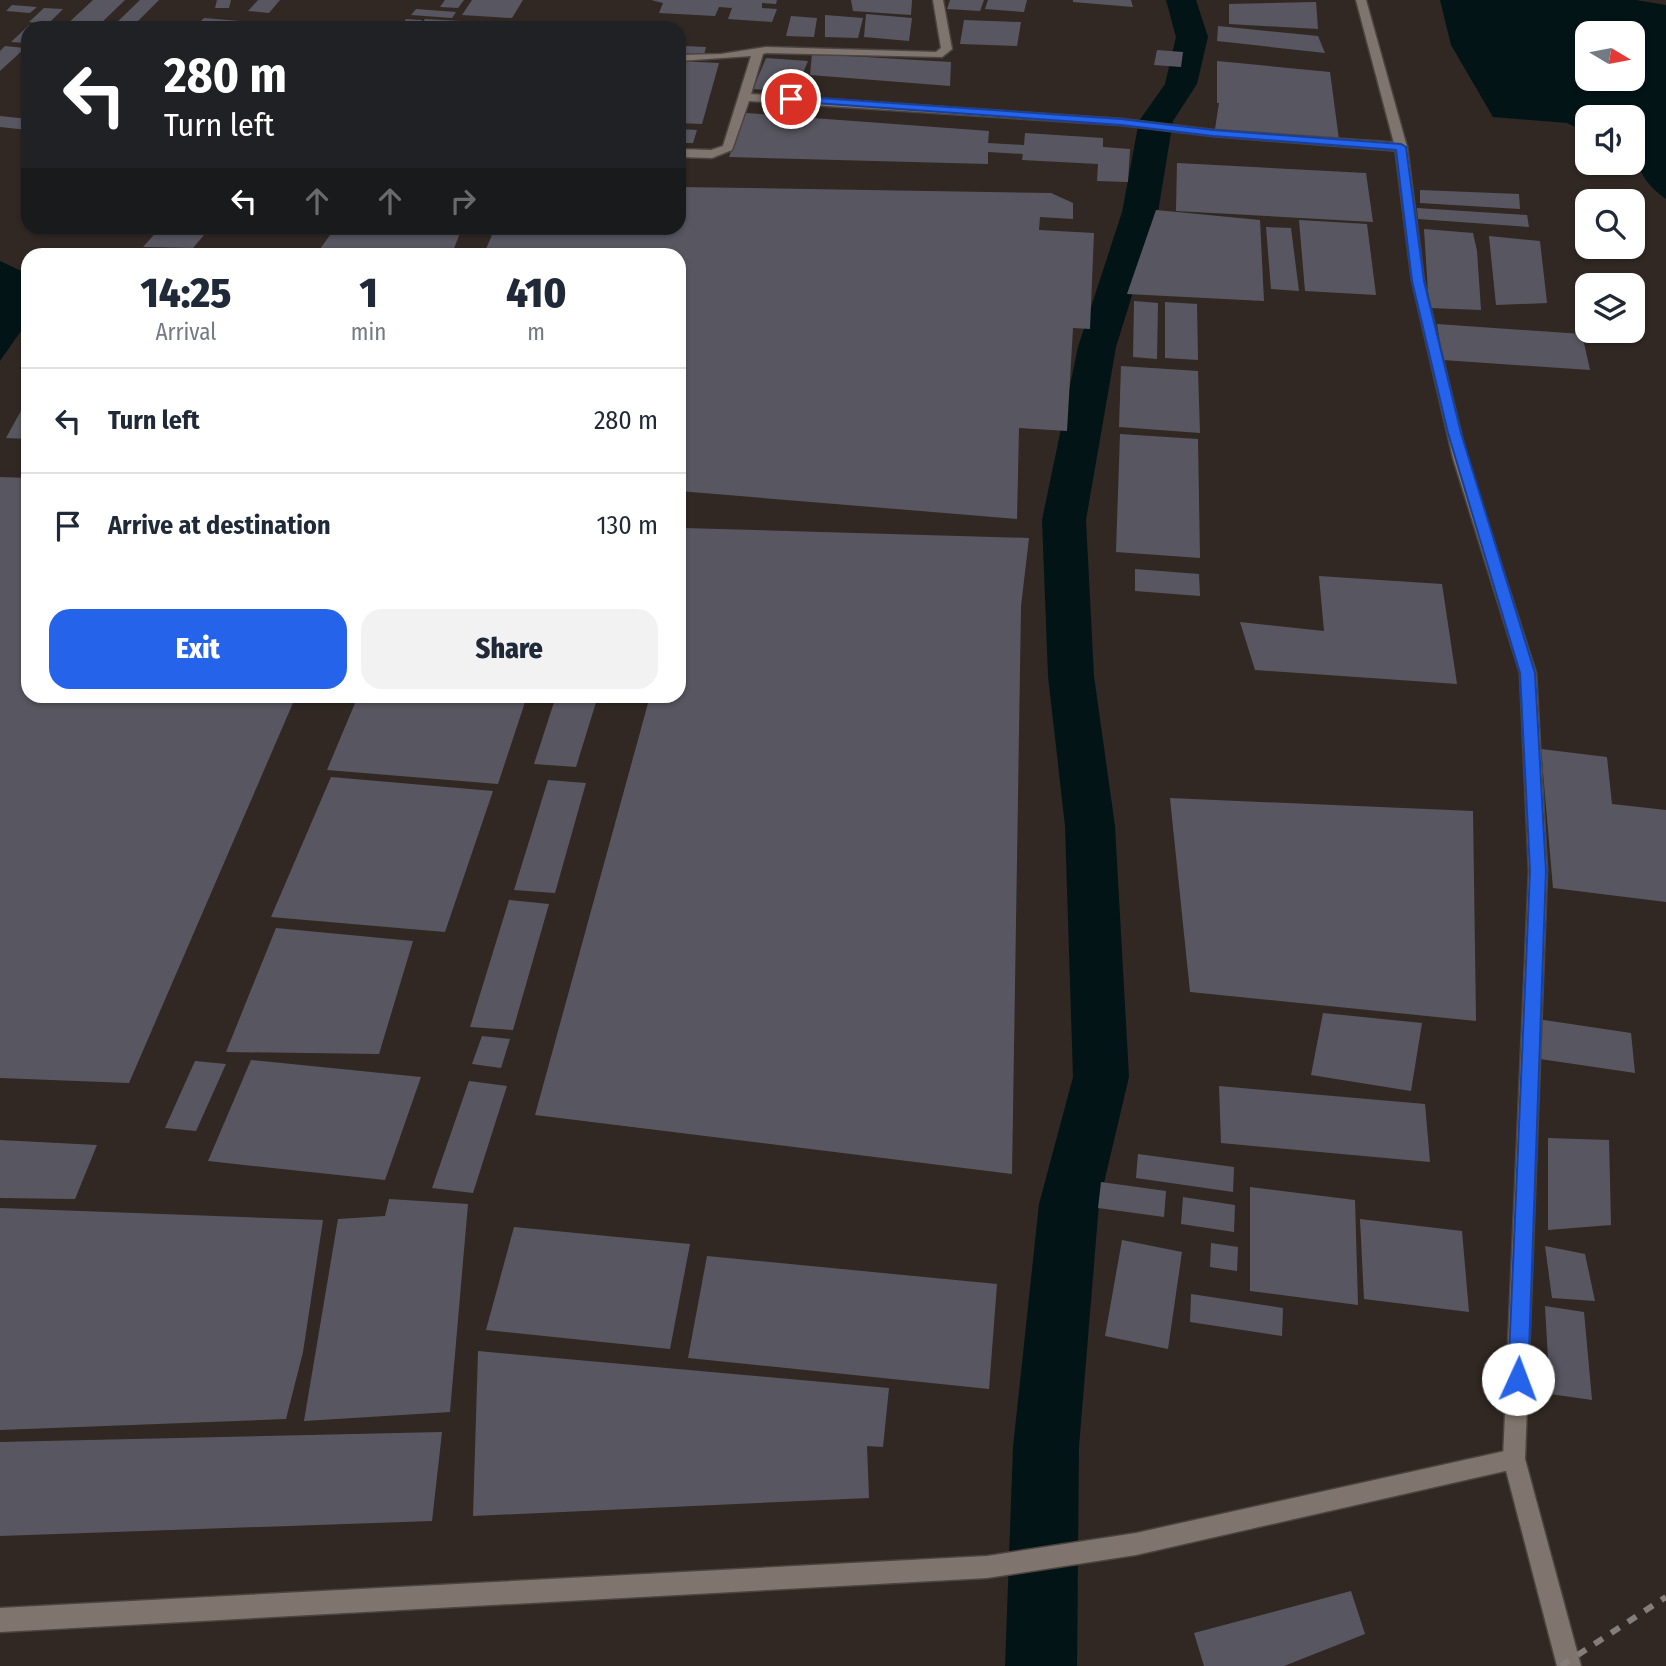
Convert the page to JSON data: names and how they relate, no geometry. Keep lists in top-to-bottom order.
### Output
{
  "north": "right",
  "page": {
    "turn": ["280 m", "Turn left"],
    "eta": [
      "14:25",
      "Arrival",
      "1",
      "min",
      "410",
      "m"
    ],
    "list": [
      {
        "name": "Turn left",
        "value": "280 m"
      },
      {
        "name": "Arrive at destination",
        "value": "130 m"
      }
    ],
    "buttons": ["Exit", "Share"]
  }
}
